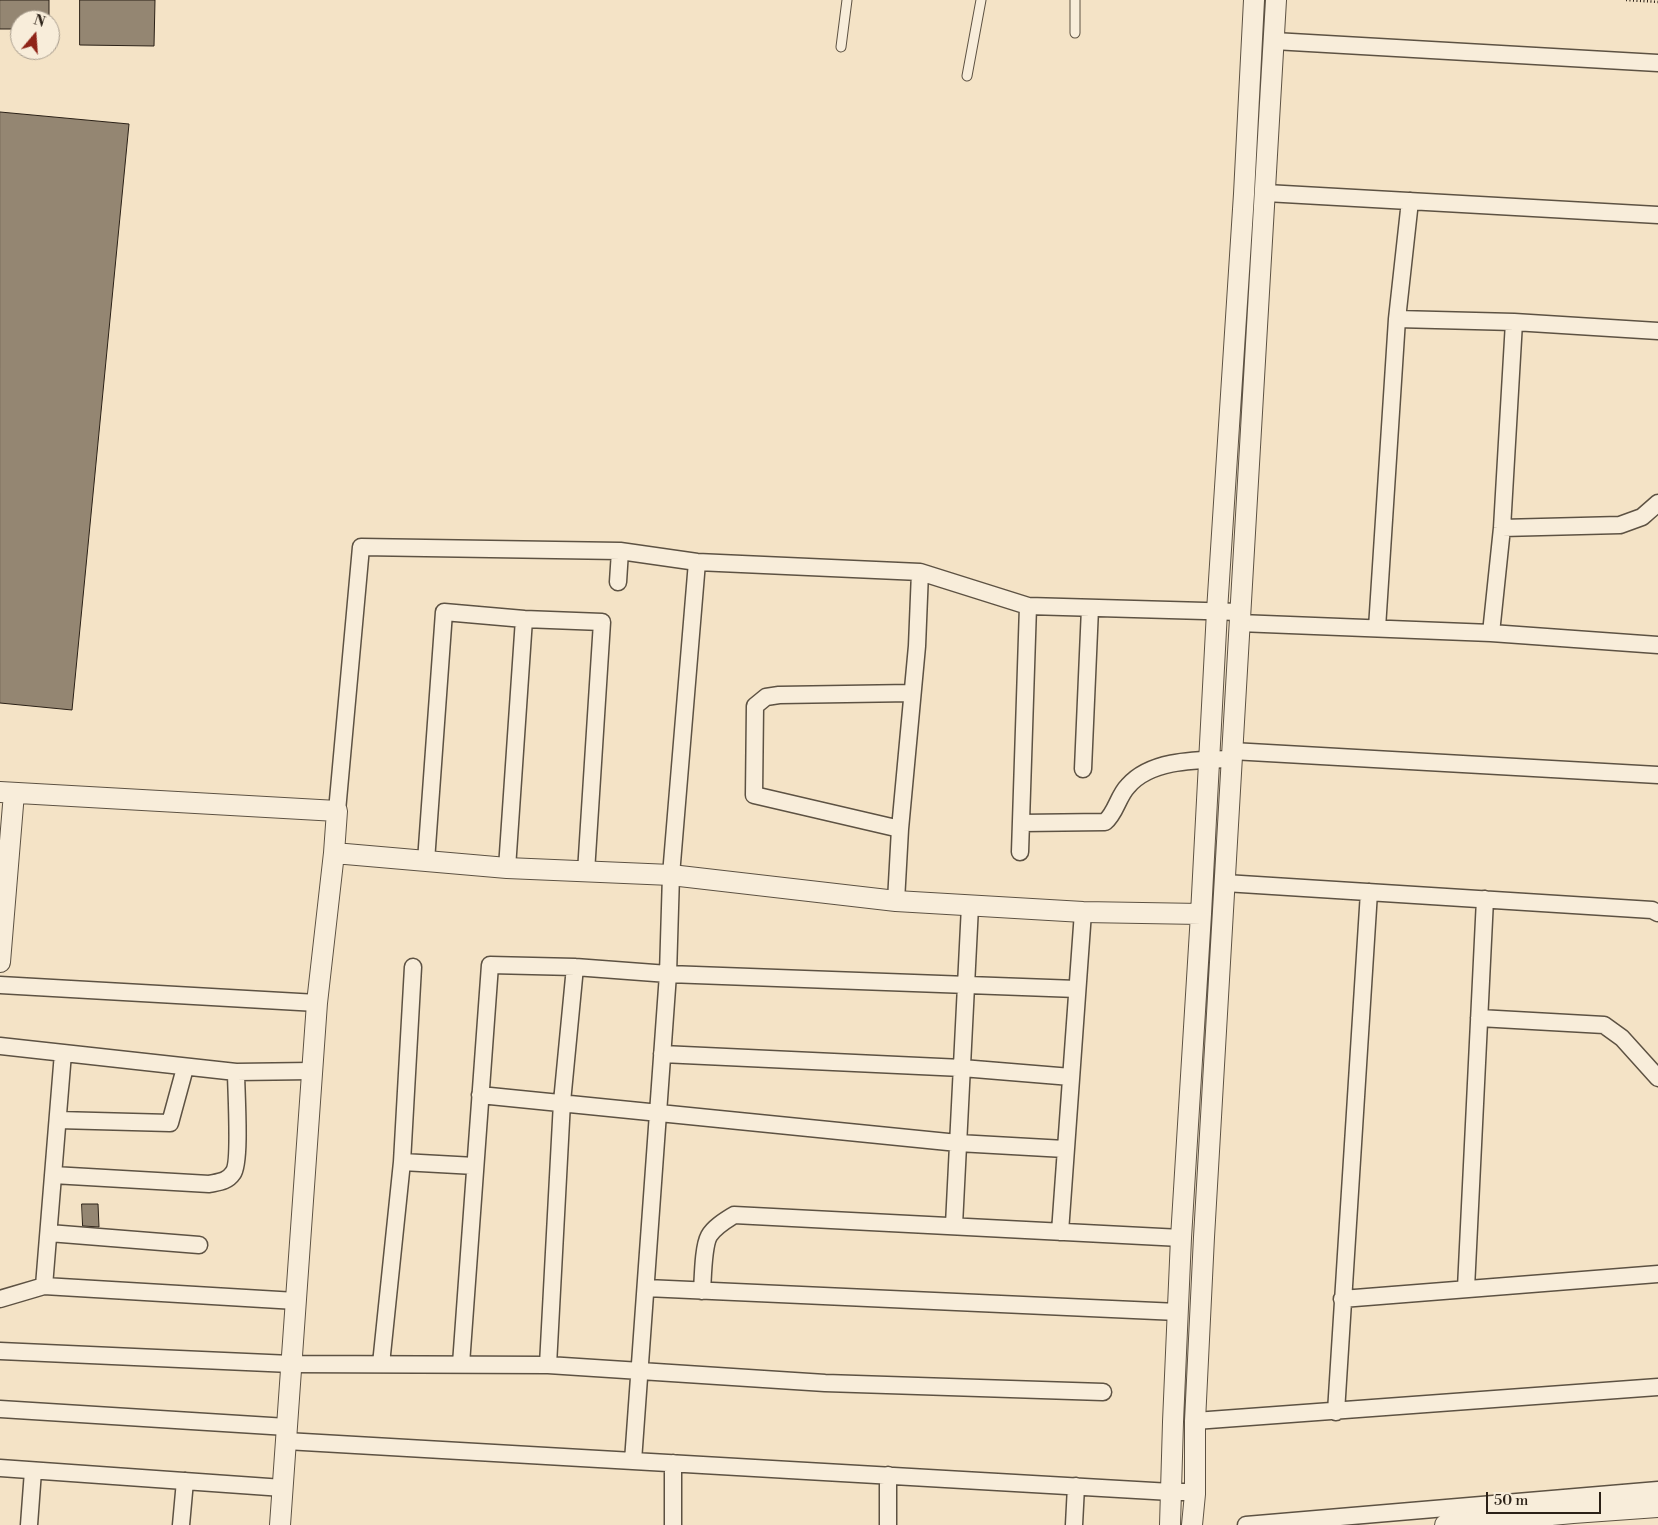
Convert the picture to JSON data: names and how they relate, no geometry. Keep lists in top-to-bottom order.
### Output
{
  "scale_bar": "50 m",
  "north": "top"
}
